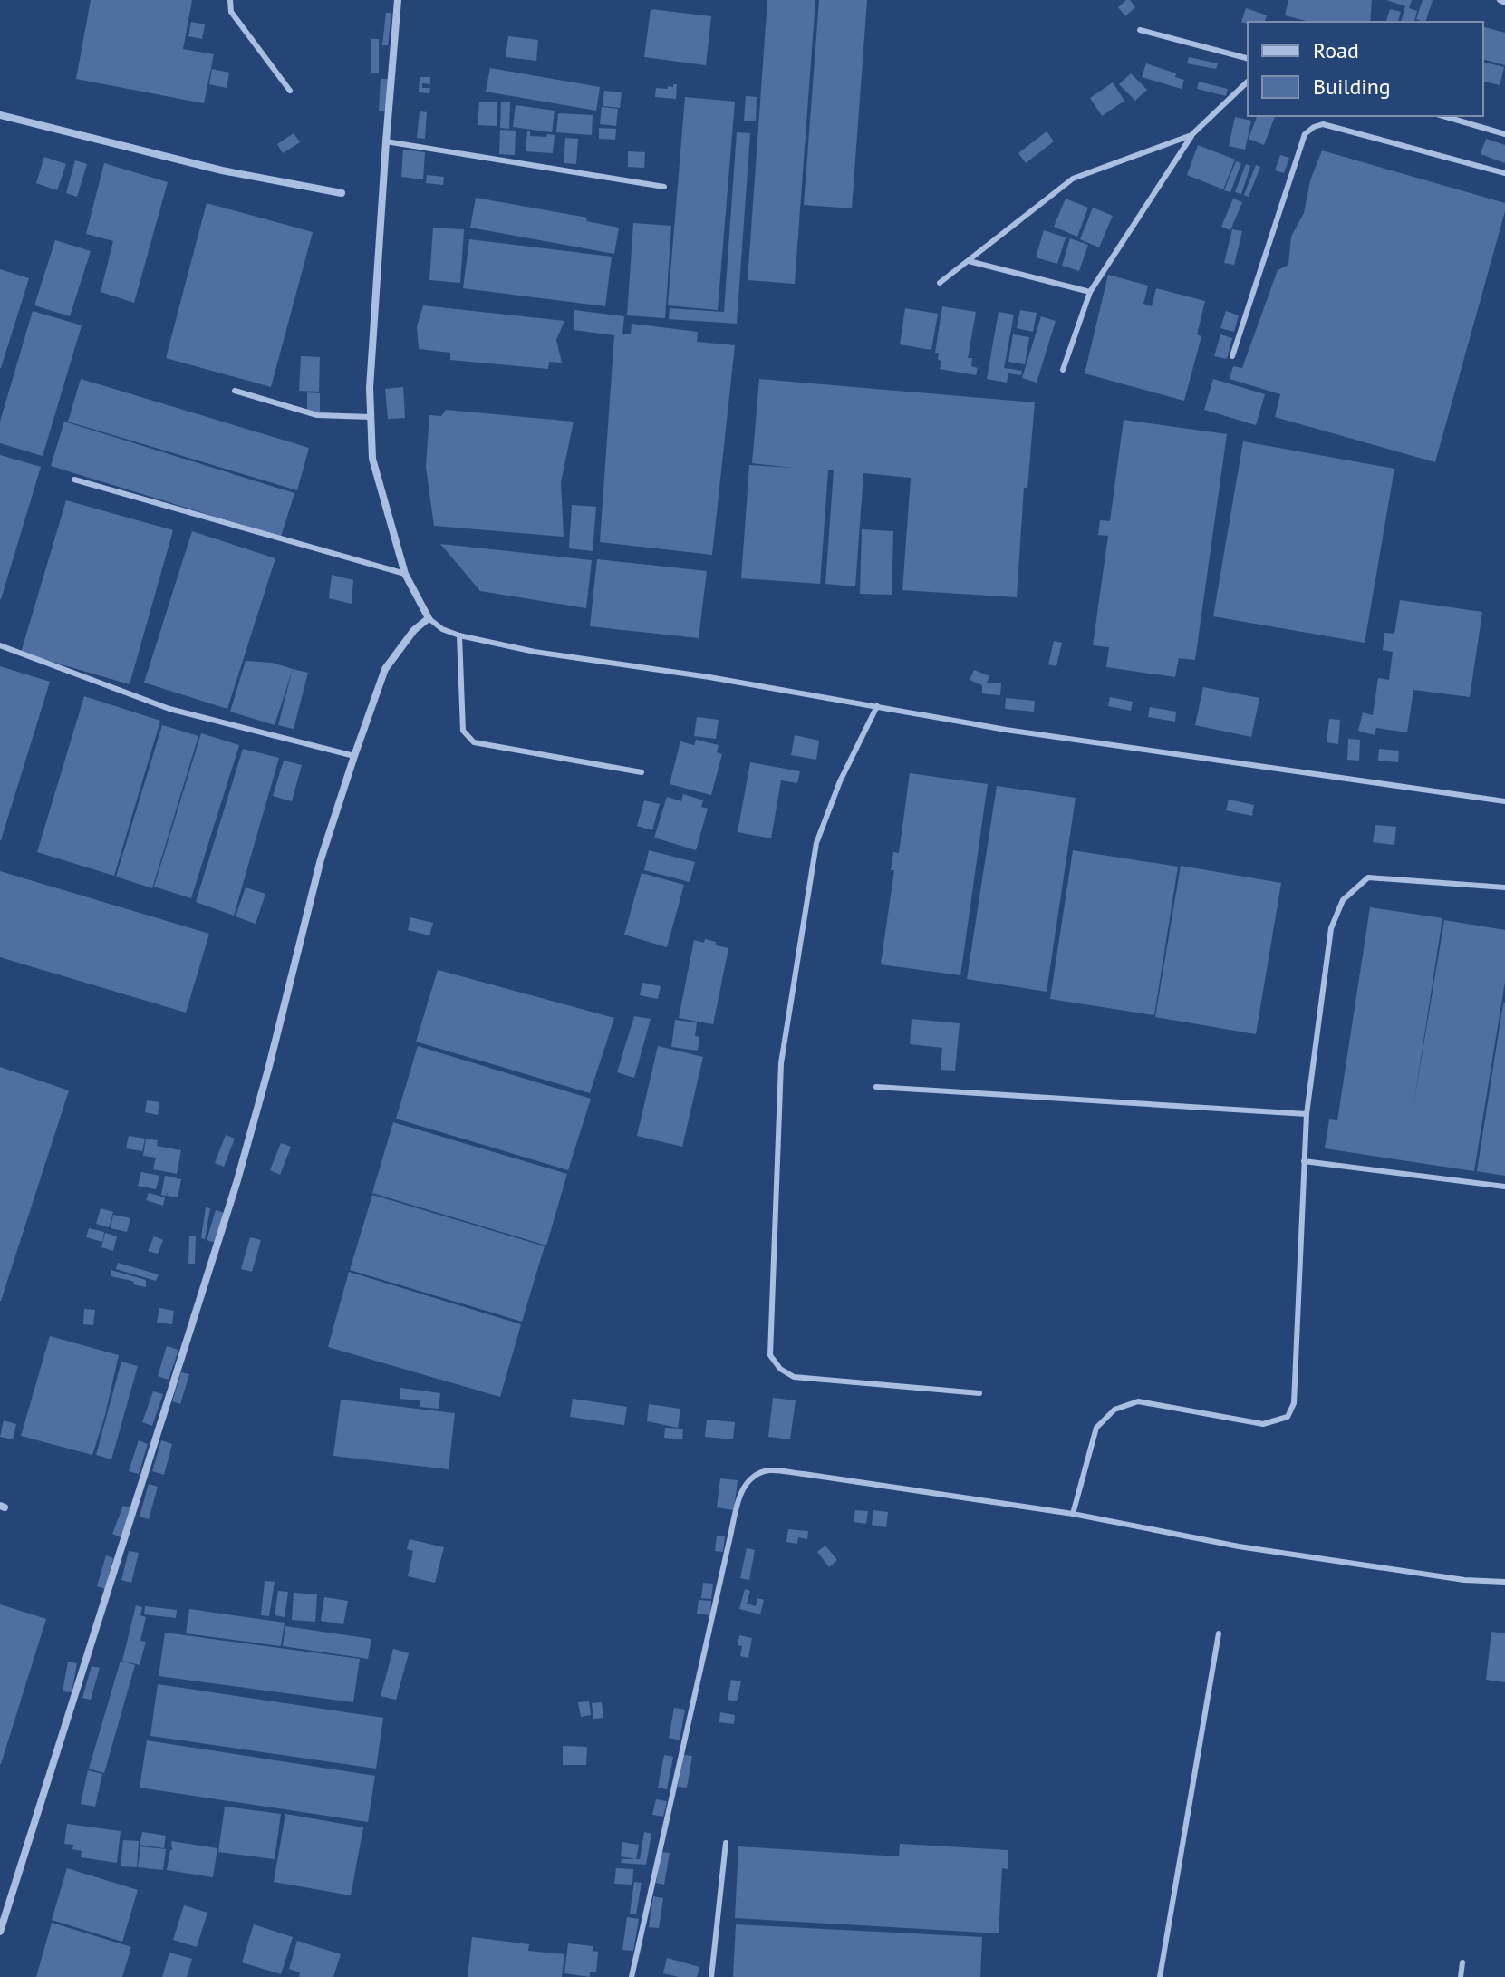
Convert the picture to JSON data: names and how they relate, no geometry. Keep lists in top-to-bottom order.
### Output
{
  "legend": ["Road", "Building"]
}
